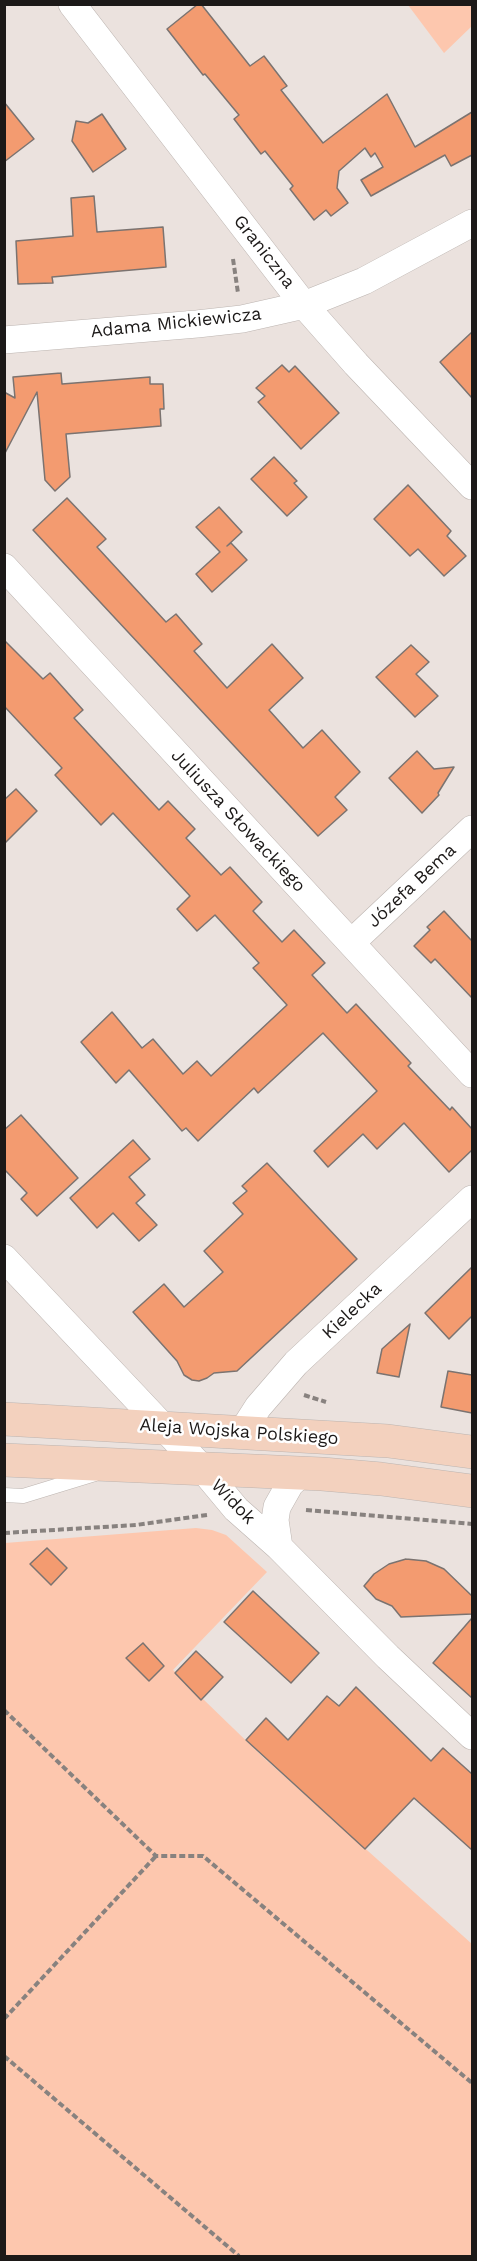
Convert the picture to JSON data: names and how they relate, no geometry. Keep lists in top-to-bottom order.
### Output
{
  "streets": {
    "main road": ["Aleja Wojska Polskiego"],
    "street": [
      "Graniczna",
      "Adama Mickiewicza",
      "Juliusza Słowackiego",
      "Józefa Bema",
      "Kielecka",
      "Widok"
    ]
  },
  "crossings": [
    ["Graniczna", "Adama Mickiewicza"],
    ["Juliusza Słowackiego", "Józefa Bema"],
    ["Kielecka", "Aleja Wojska Polskiego"],
    ["Aleja Wojska Polskiego", "Widok"]
  ]
}
